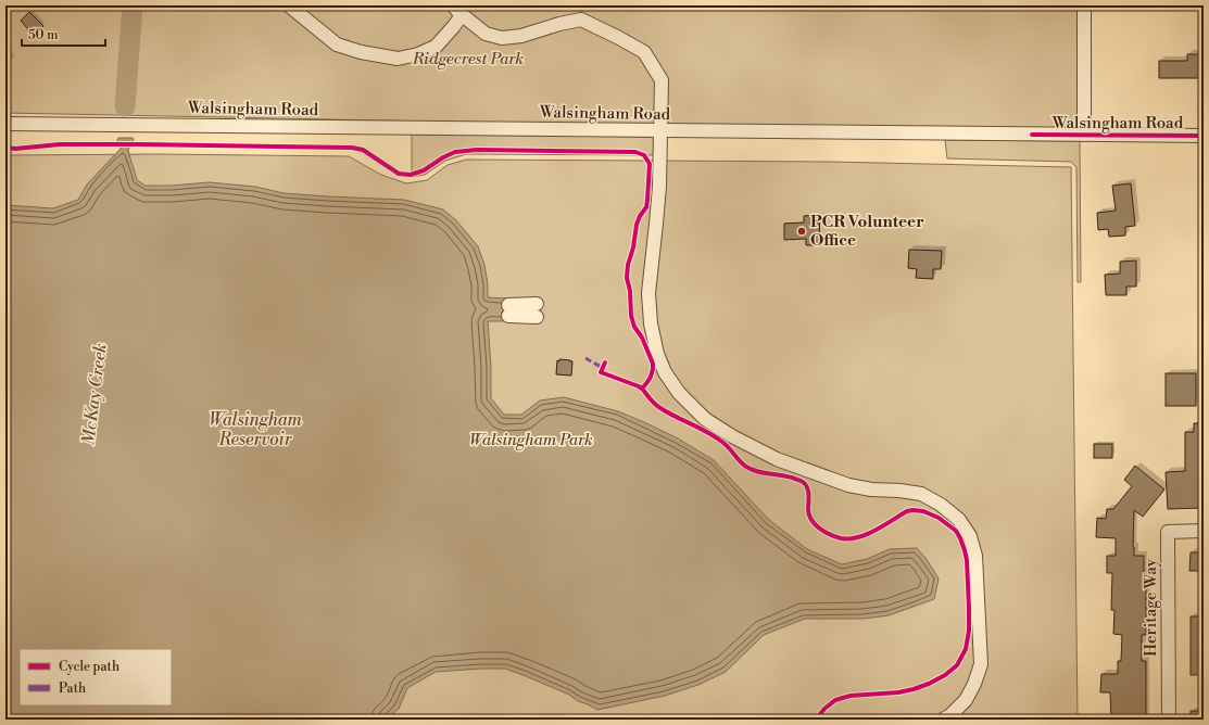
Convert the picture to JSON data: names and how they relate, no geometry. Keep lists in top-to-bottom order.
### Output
{
  "streets": {
    "street": ["Walsingham Road", "Heritage Way"]
  },
  "water": ["McKay Creek", "Walsingham Reservoir"],
  "parks": ["Ridgecrest Park", "Walsingham Park"],
  "places": ["PCR Volunteer Office"],
  "legend": ["Cycle path", "Path"],
  "scale_bar": "50 m"
}
